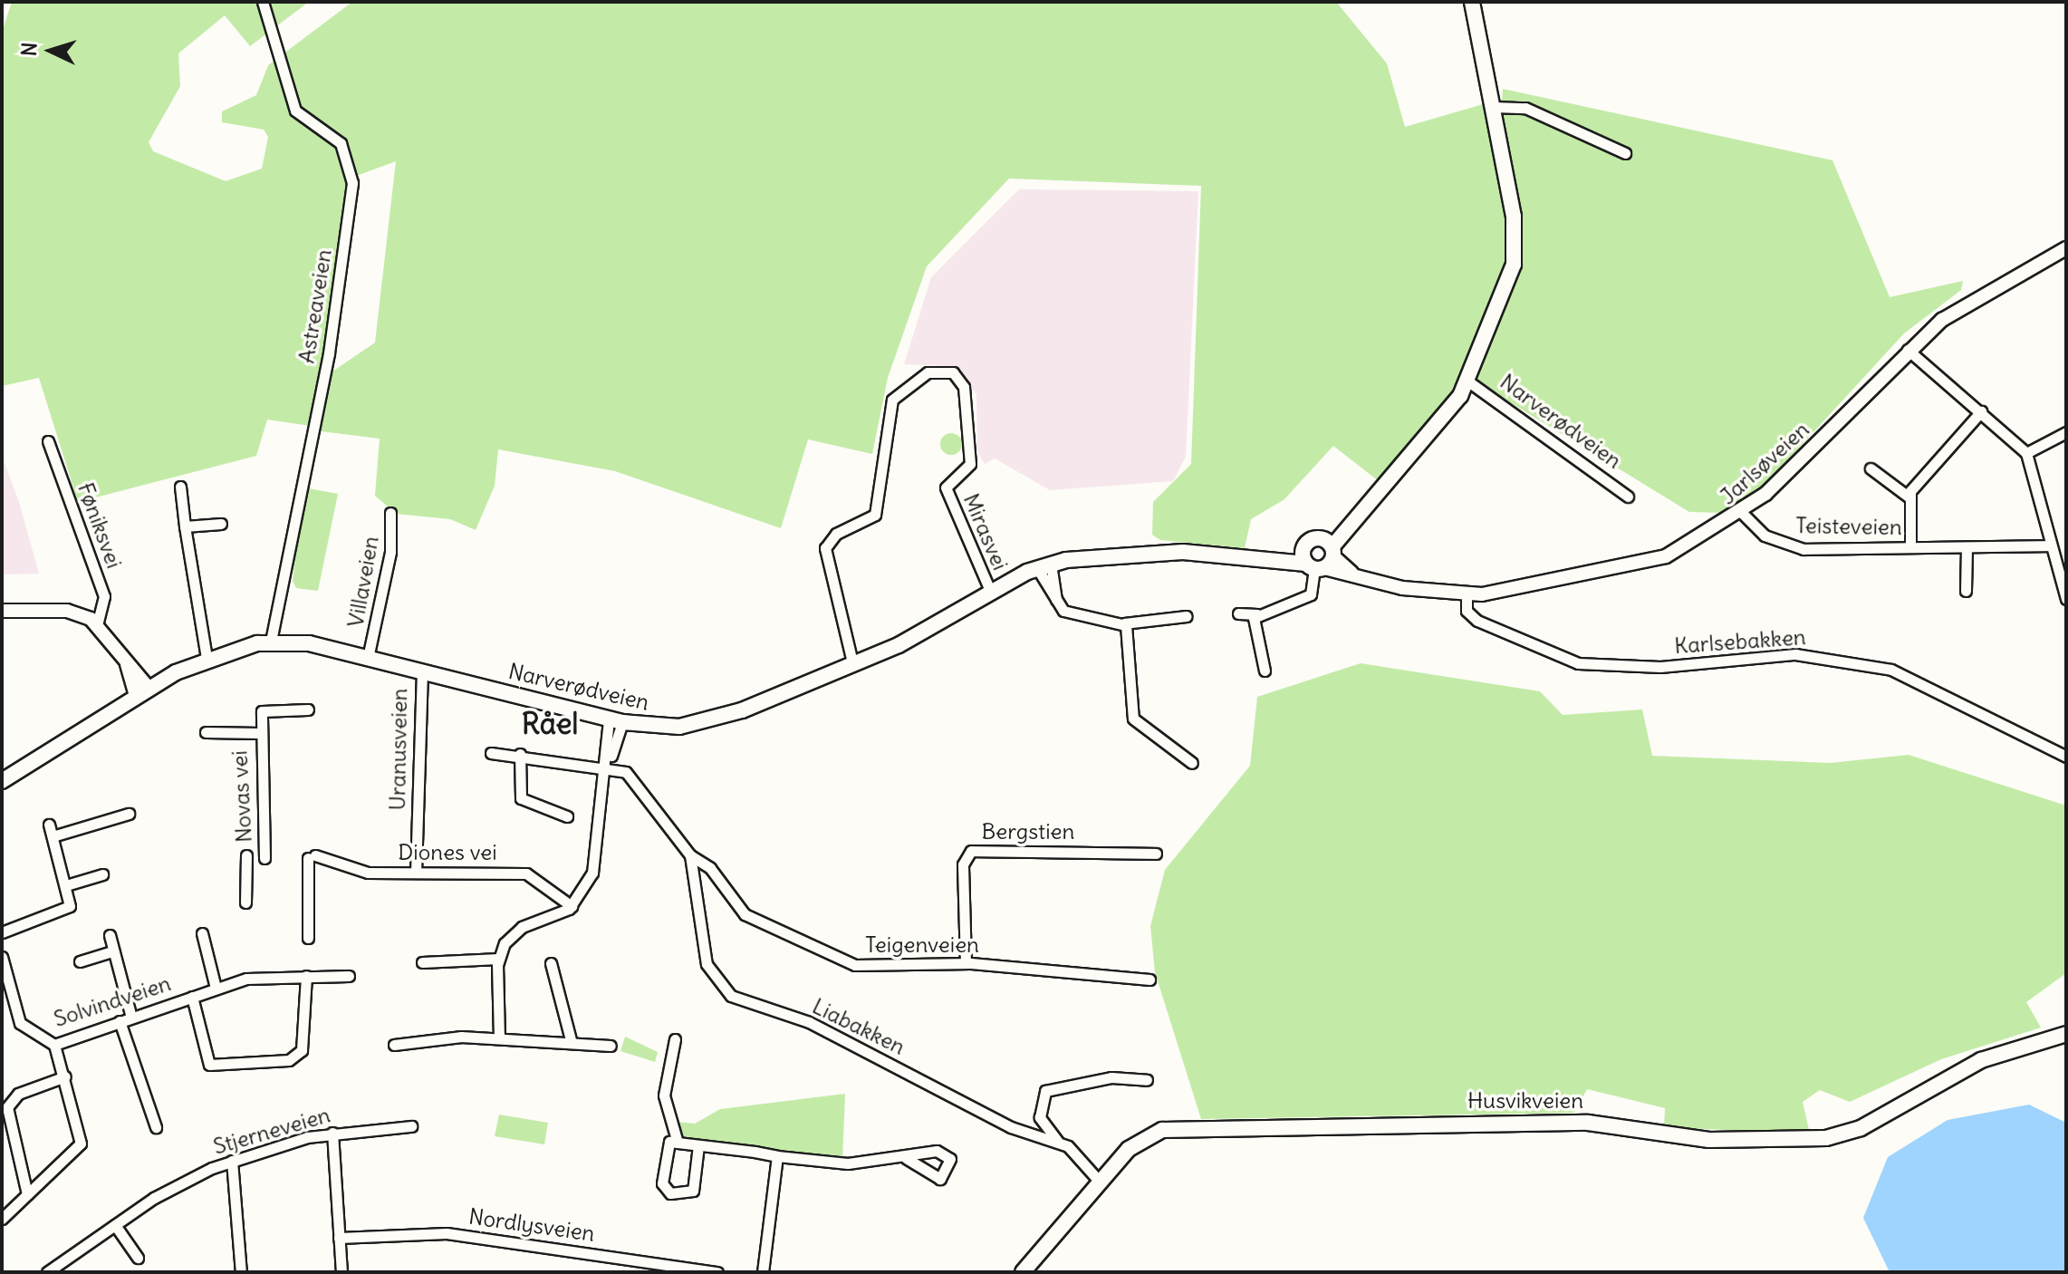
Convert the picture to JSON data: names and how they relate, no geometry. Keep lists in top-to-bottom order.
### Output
{
  "streets": {
    "main road": ["Narverødveien", "Husvikveien"],
    "street": [
      "Astreaveien",
      "Jarlsøveien",
      "Føniksvei",
      "Teisteveien",
      "Mirasvei",
      "Villaveien",
      "Karlsebakken",
      "Uranusveien",
      "Novas vei",
      "Bergstien",
      "Diones vei",
      "Teigenveien",
      "Solvindveien",
      "Liabakken",
      "Stjerneveien",
      "Nordlysveien"
    ]
  },
  "crossings": [
    ["Astreaveien", "Narverødveien"],
    ["Narverødveien", "Jarlsøveien"],
    ["Narverødveien", "Mirasvei"],
    ["Narverødveien", "Villaveien"],
    ["Narverødveien", "Uranusveien"],
    ["Jarlsøveien", "Teisteveien"],
    ["Jarlsøveien", "Karlsebakken"],
    ["Uranusveien", "Diones vei"],
    ["Bergstien", "Teigenveien"],
    ["Teigenveien", "Liabakken"],
    ["Liabakken", "Husvikveien"]
  ],
  "districts": ["Råel"],
  "north": "left"
}
